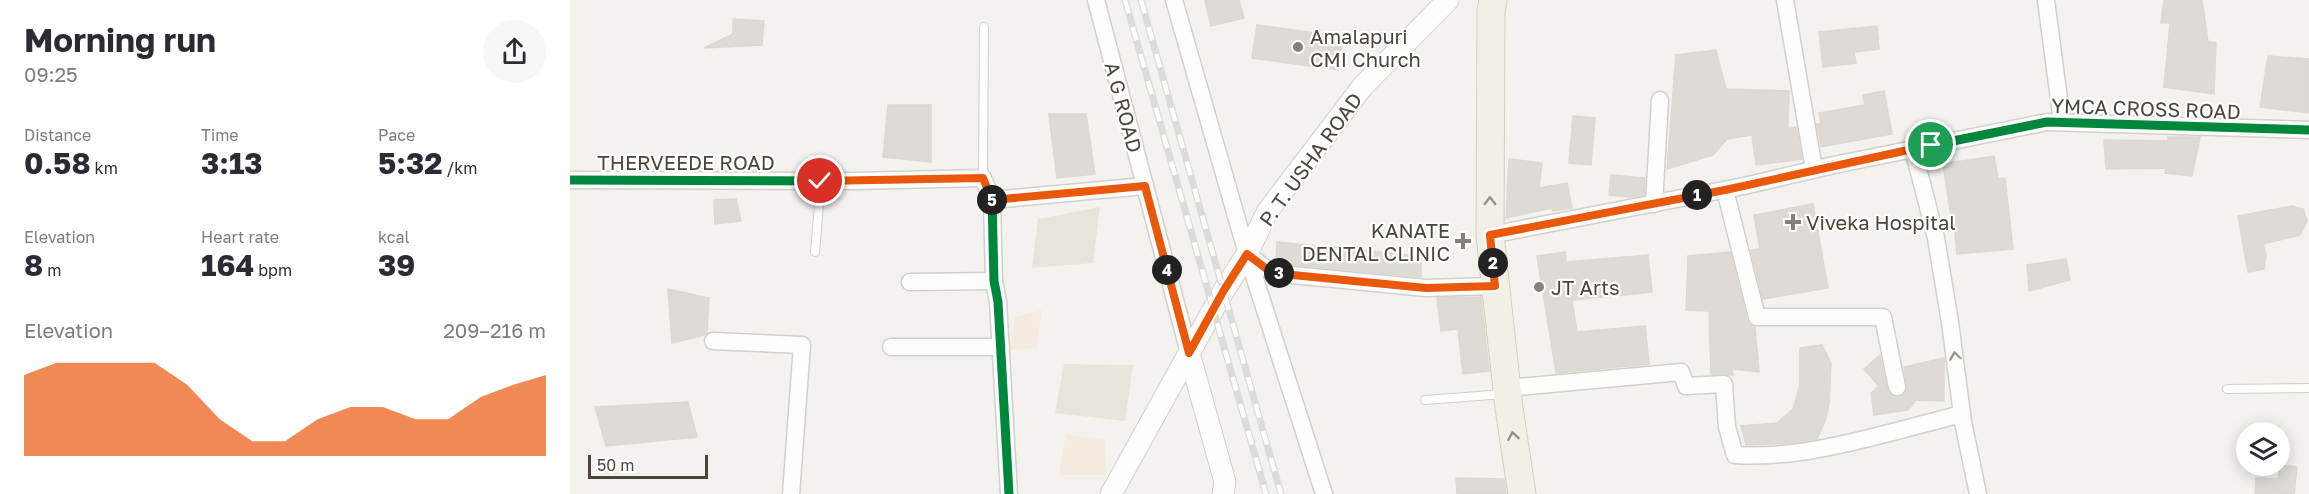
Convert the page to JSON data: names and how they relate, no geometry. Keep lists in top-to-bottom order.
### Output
{
  "streets": {
    "street": [
      "A G ROAD",
      "YMCA CROSS ROAD",
      "P. T. USHA ROAD",
      "THERVEEDE ROAD"
    ]
  },
  "crossings": [
    ["A G ROAD", "P. T. USHA ROAD"]
  ],
  "places": {
    "other": ["Amalapuri CMI Church", "JT Arts"],
    "health": ["Viveka Hospital", "KANATE DENTAL CLINIC"]
  },
  "scale_bar": "50 m",
  "page": {
    "heading": ["Morning run", "09:25"],
    "stats": [
      ["Distance", "0.58 km"],
      ["Time", "3:13"],
      ["Pace", "5:32 /km"],
      ["Elevation", "8 m"],
      ["Heart rate", "164 bpm"],
      ["kcal", "39"]
    ],
    "pins": [
      "1",
      "5",
      "2",
      "4",
      "3"
    ],
    "chart": ["Elevation", "209–216 m"],
    "scale": "50 m"
  }
}
